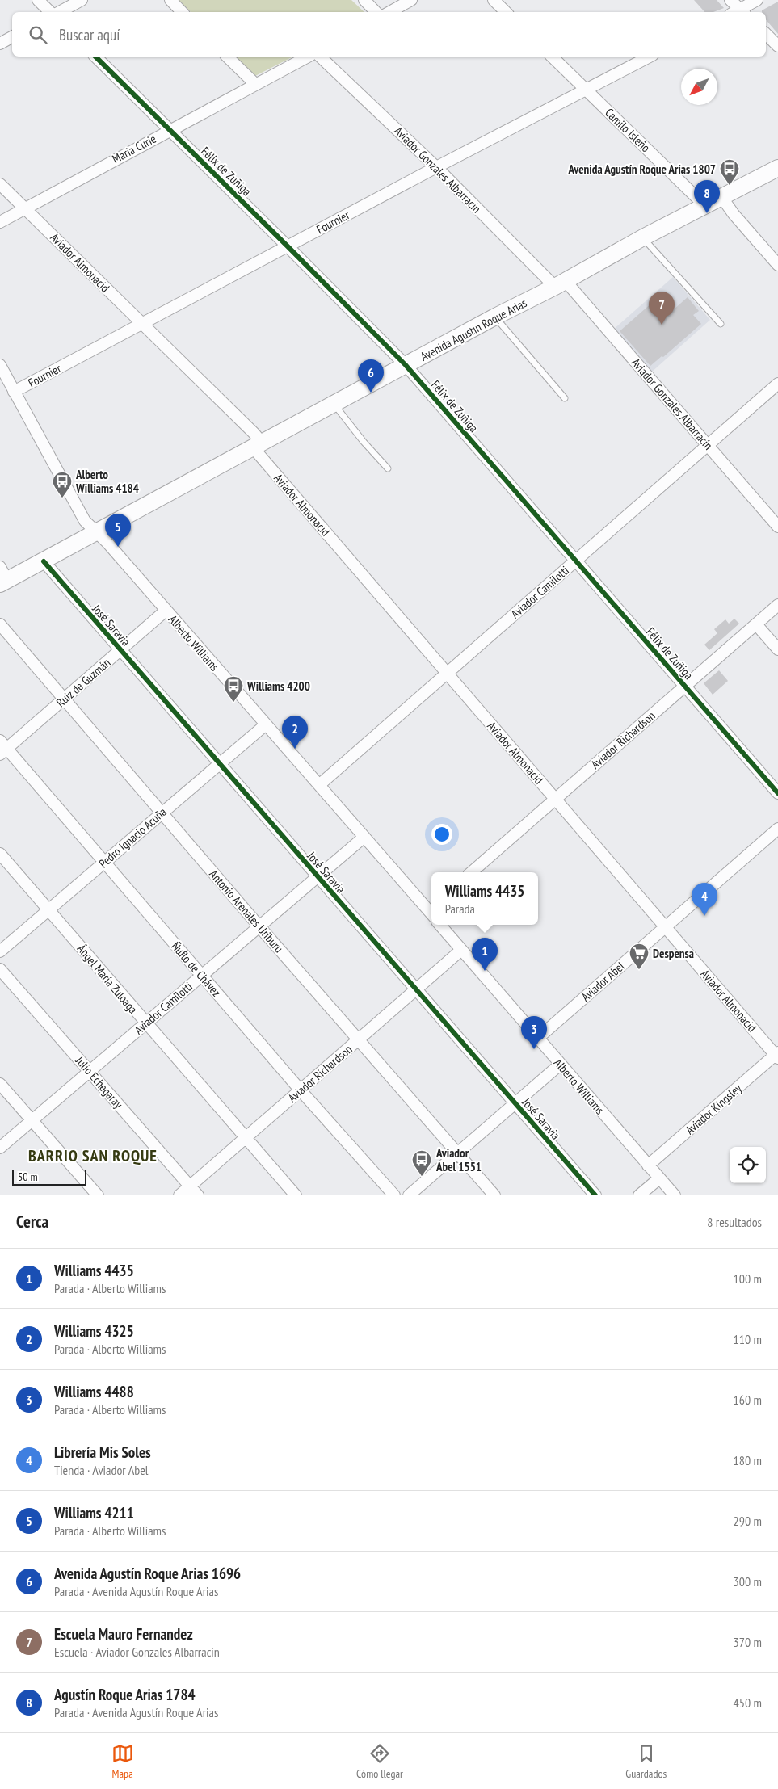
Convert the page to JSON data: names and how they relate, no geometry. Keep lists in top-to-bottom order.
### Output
{
  "streets": {
    "main road": ["Avenida Agustín Roque Arias"],
    "street": [
      "Camilo Isleño",
      "Maria Curie",
      "Aviador Gonzales Albarracín",
      "Félix de Zuñiga",
      "Fournier",
      "Aviador Almonacid",
      "Aviador Camilotti",
      "José Saravia",
      "Alberto Williams",
      "Ruiz de Guzmán",
      "Aviador Richardson",
      "Pedro Ignacio Acuña",
      "Antonio Arenales Uriburu",
      "Ñuflo de Chávez",
      "Ángel María Zuloaga",
      "Aviador Abel",
      "Julio Echegaray",
      "Aviador Kingsley"
    ]
  },
  "crossings": [
    ["Camilo Isleño", "Fournier"],
    ["Camilo Isleño", "Avenida Agustín Roque Arias"],
    ["Maria Curie", "Félix de Zuñiga"],
    ["Maria Curie", "Aviador Almonacid"],
    ["Aviador Gonzales Albarracín", "Fournier"],
    ["Aviador Gonzales Albarracín", "Avenida Agustín Roque Arias"],
    ["Aviador Gonzales Albarracín", "Aviador Camilotti"],
    ["Félix de Zuñiga", "Fournier"],
    ["Félix de Zuñiga", "Avenida Agustín Roque Arias"],
    ["Félix de Zuñiga", "Aviador Camilotti"],
    ["Félix de Zuñiga", "Aviador Richardson"],
    ["Fournier", "Aviador Almonacid"],
    ["Fournier", "Alberto Williams"],
    ["Aviador Almonacid", "Avenida Agustín Roque Arias"],
    ["Aviador Almonacid", "Aviador Camilotti"],
    ["Aviador Almonacid", "Aviador Richardson"],
    ["Aviador Almonacid", "Aviador Abel"],
    ["Aviador Almonacid", "Aviador Kingsley"],
    ["Avenida Agustín Roque Arias", "José Saravia"],
    ["Avenida Agustín Roque Arias", "Alberto Williams"],
    ["Aviador Camilotti", "José Saravia"],
    ["Aviador Camilotti", "Alberto Williams"],
    ["Aviador Camilotti", "Antonio Arenales Uriburu"],
    ["Aviador Camilotti", "Ñuflo de Chávez"],
    ["Aviador Camilotti", "Ángel María Zuloaga"],
    ["Aviador Camilotti", "Julio Echegaray"],
    ["José Saravia", "Ruiz de Guzmán"],
    ["José Saravia", "Aviador Richardson"],
    ["José Saravia", "Pedro Ignacio Acuña"],
    ["Alberto Williams", "Ruiz de Guzmán"],
    ["Alberto Williams", "Aviador Richardson"],
    ["Alberto Williams", "Pedro Ignacio Acuña"],
    ["Alberto Williams", "Aviador Abel"],
    ["Alberto Williams", "Aviador Kingsley"],
    ["Ruiz de Guzmán", "Antonio Arenales Uriburu"],
    ["Ruiz de Guzmán", "Ñuflo de Chávez"],
    ["Aviador Richardson", "Antonio Arenales Uriburu"],
    ["Aviador Richardson", "Ñuflo de Chávez"],
    ["Aviador Richardson", "Ángel María Zuloaga"],
    ["Aviador Richardson", "Julio Echegaray"],
    ["Pedro Ignacio Acuña", "Antonio Arenales Uriburu"],
    ["Pedro Ignacio Acuña", "Ñuflo de Chávez"],
    ["Pedro Ignacio Acuña", "Ángel María Zuloaga"]
  ],
  "districts": ["BARRIO SAN ROQUE"],
  "places": {
    "bus stop": [
      "Avenida Agustín Roque Arias 1807",
      "Alberto Williams 4184",
      "Williams 4200",
      "Aviador Abel 1551"
    ],
    "supermarket": ["Despensa"]
  },
  "scale_bar": "50 m",
  "north": "bottom left",
  "page": {
    "search": "Buscar aquí",
    "pins": [
      "8",
      "7",
      "6",
      "5",
      "2",
      "4",
      "1",
      "3"
    ],
    "popup": ["Williams 4435", "Parada"],
    "scale": "50 m",
    "heading": ["Cerca", "8 resultados"],
    "list": [
      {
        "mark": "1",
        "name": "Williams 4435",
        "note": "Parada · Alberto Williams",
        "value": "100 m"
      },
      {
        "mark": "2",
        "name": "Williams 4325",
        "note": "Parada · Alberto Williams",
        "value": "110 m"
      },
      {
        "mark": "3",
        "name": "Williams 4488",
        "note": "Parada · Alberto Williams",
        "value": "160 m"
      },
      {
        "mark": "4",
        "name": "Librería Mis Soles",
        "note": "Tienda · Aviador Abel",
        "value": "180 m"
      },
      {
        "mark": "5",
        "name": "Williams 4211",
        "note": "Parada · Alberto Williams",
        "value": "290 m"
      },
      {
        "mark": "6",
        "name": "Avenida Agustín Roque Arias 1696",
        "note": "Parada · Avenida Agustín Roque Arias",
        "value": "300 m"
      },
      {
        "mark": "7",
        "name": "Escuela Mauro Fernandez",
        "note": "Escuela · Aviador Gonzales Albarracín",
        "value": "370 m"
      },
      {
        "mark": "8",
        "name": "Agustín Roque Arias 1784",
        "note": "Parada · Avenida Agustín Roque Arias",
        "value": "450 m"
      }
    ],
    "nav": ["Mapa", "Cómo llegar", "Guardados"]
  }
}
